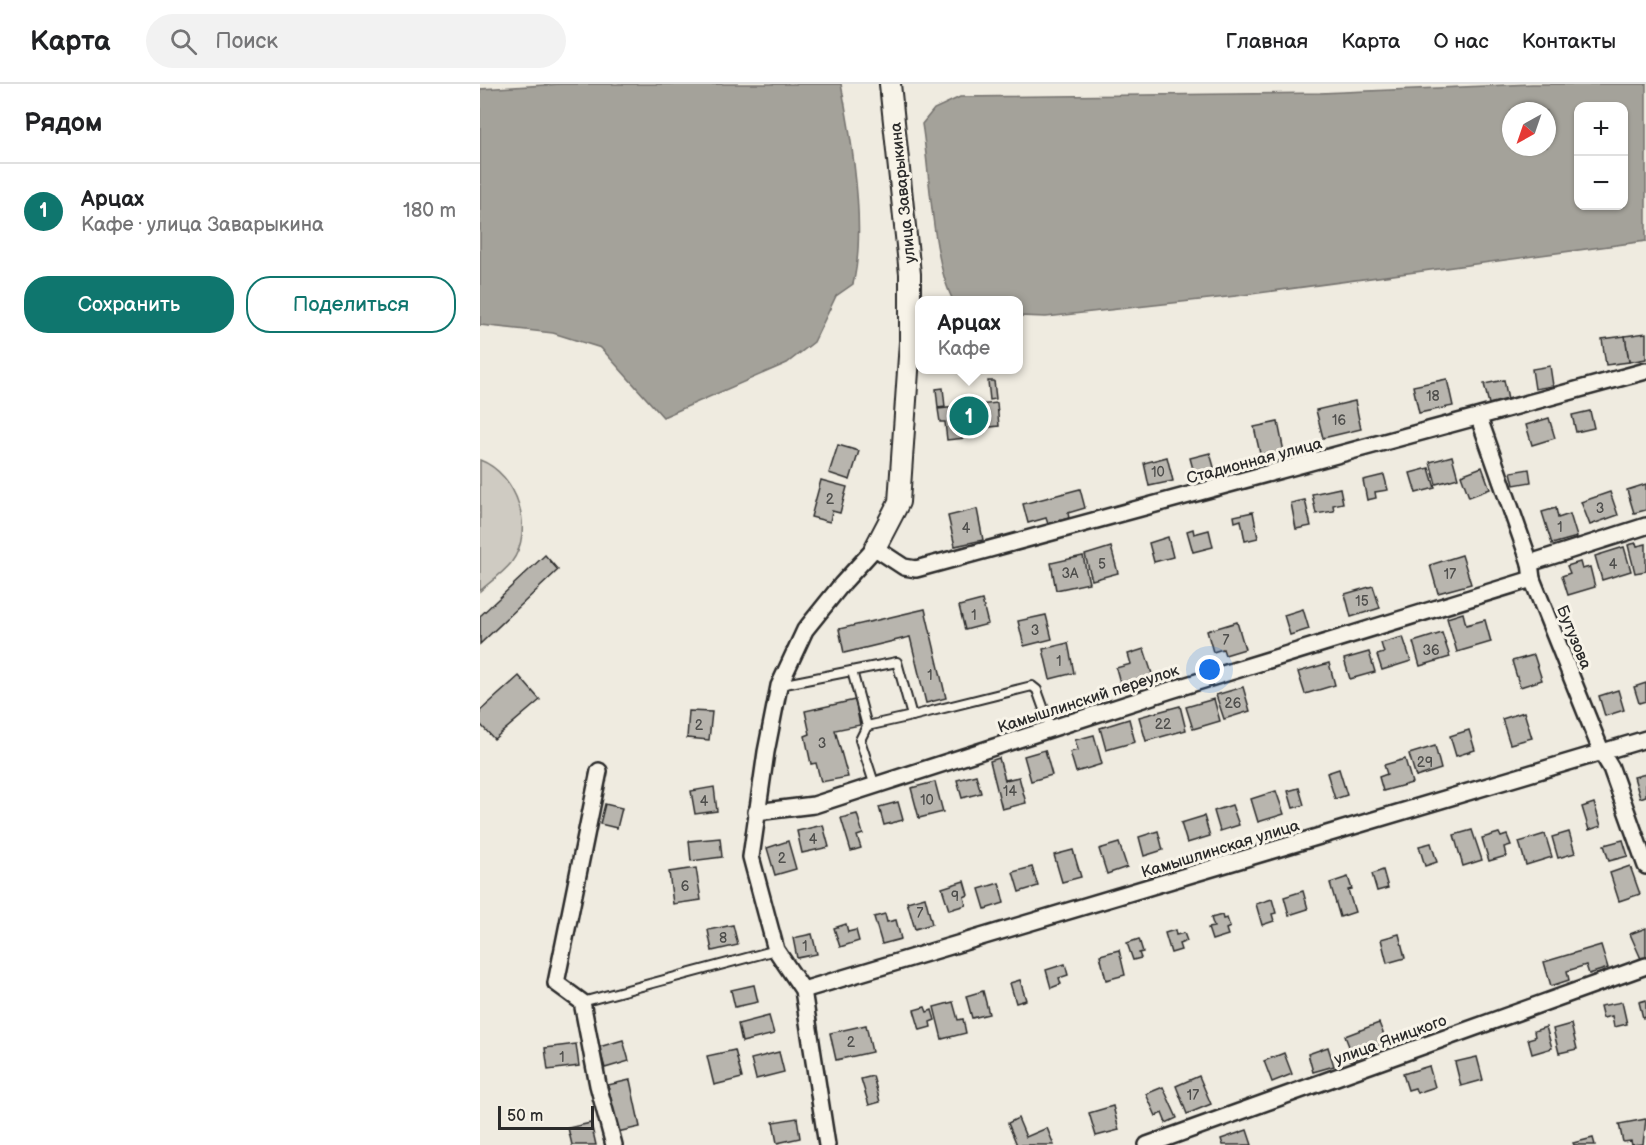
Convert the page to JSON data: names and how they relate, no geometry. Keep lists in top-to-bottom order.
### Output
{
  "streets": {
    "street": [
      "улица Заварыкина",
      "Стадионная улица",
      "Бутузова",
      "Камышлинский переулок",
      "Камышлинская улица",
      "улица Яницкого"
    ]
  },
  "crossings": [
    ["улица Заварыкина", "Стадионная улица"],
    ["Стадионная улица", "Бутузова"],
    ["Бутузова", "Камышлинский переулок"],
    ["Бутузова", "Камышлинская улица"]
  ],
  "house_numbers": [
    "18",
    "16",
    "10",
    "2",
    "3",
    "1",
    "4",
    "5",
    "4",
    "3А",
    "17",
    "15",
    "1",
    "3",
    "7",
    "36",
    "1",
    "1",
    "26",
    "22",
    "2",
    "3",
    "29",
    "14",
    "10",
    "4",
    "4",
    "2",
    "6",
    "9",
    "7",
    "8",
    "1",
    "2",
    "1",
    "17"
  ],
  "scale_bar": "50 m",
  "north": "bottom left",
  "page": {
    "header": "Карта",
    "search": "Поиск",
    "nav": [
      "Главная",
      "Карта",
      "О нас",
      "Контакты"
    ],
    "heading": "Рядом",
    "map_buttons": ["+", "−"],
    "list": [
      {
        "mark": "1",
        "name": "Арцах",
        "note": "Кафе · улица Заварыкина",
        "value": "180 m"
      }
    ],
    "buttons": ["Сохранить", "Поделиться"],
    "popup": ["Арцах", "Кафе"],
    "pins": "1",
    "scale": "50 m"
  }
}
